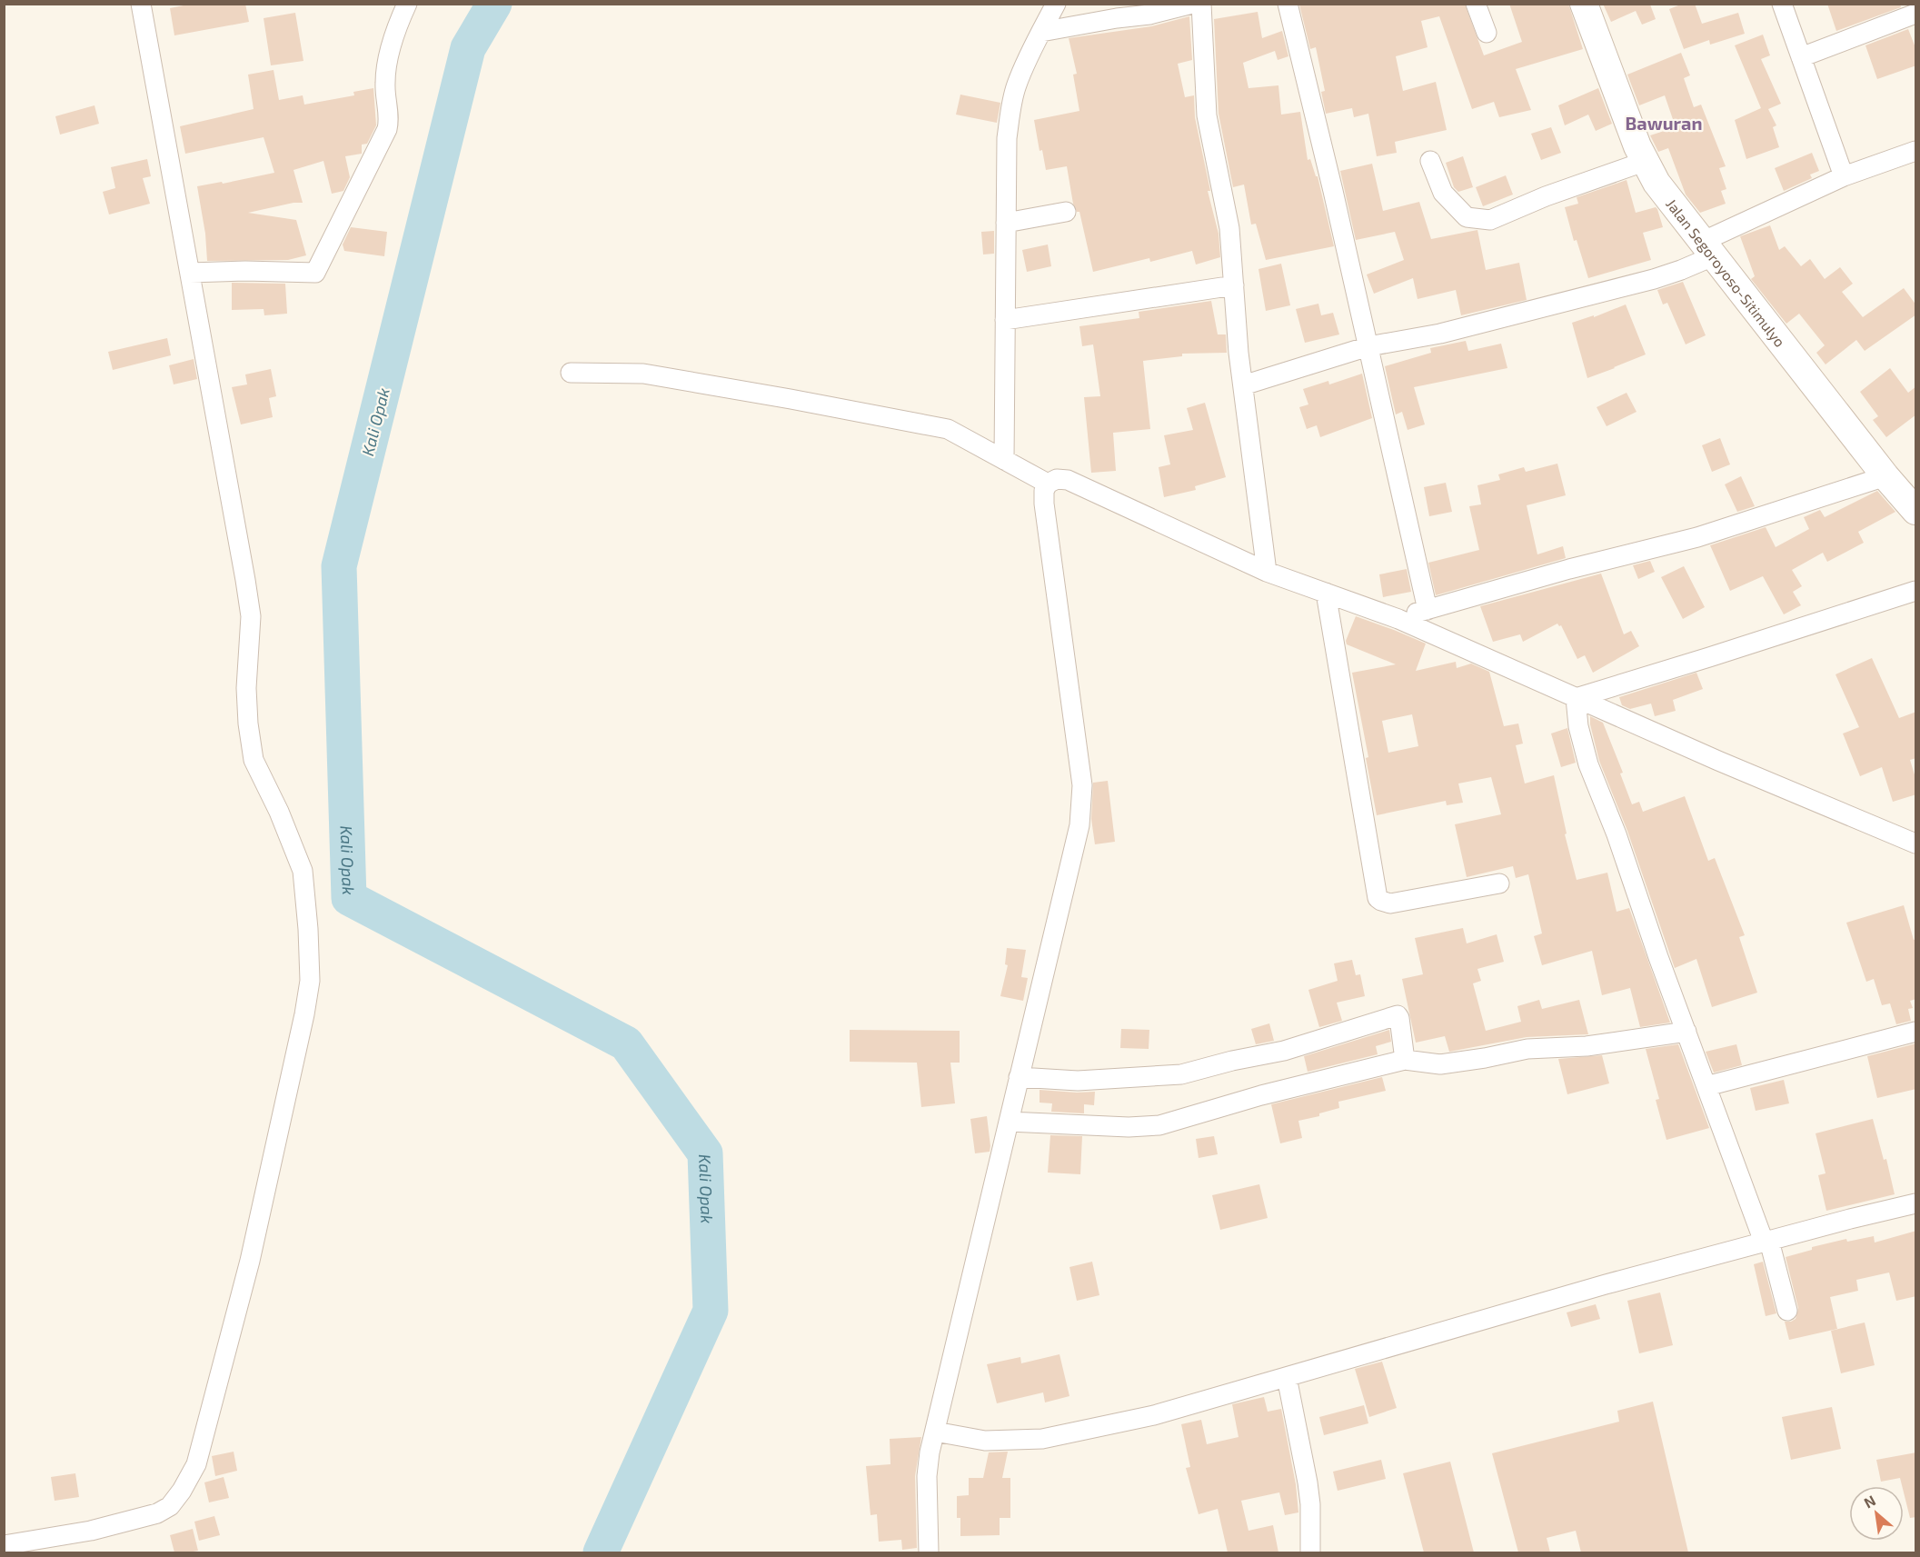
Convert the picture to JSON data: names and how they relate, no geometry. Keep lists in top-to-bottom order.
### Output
{
  "streets": {
    "main road": ["Jalan Segoroyoso-Sitimulyo"]
  },
  "districts": ["Bawuran"],
  "water": ["Kali Opak"],
  "north": "top left"
}
